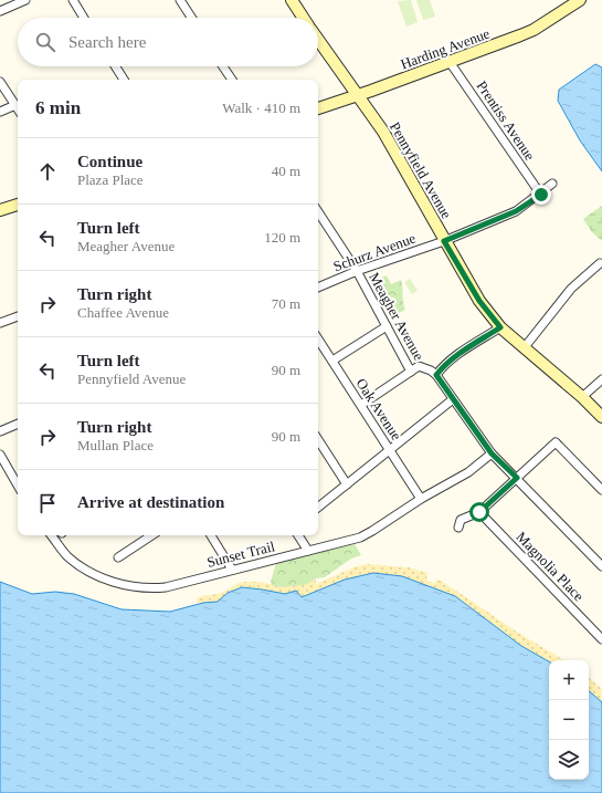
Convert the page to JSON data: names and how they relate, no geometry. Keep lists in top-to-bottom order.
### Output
{
  "streets": {
    "street": [
      "Harding Avenue",
      "Prentiss Avenue",
      "Pennyfield Avenue",
      "Schurz Avenue",
      "Meagher Avenue",
      "Oak Avenue",
      "Sunset Trail",
      "Magnolia Place"
    ]
  },
  "crossings": [
    ["Harding Avenue", "Prentiss Avenue"],
    ["Harding Avenue", "Pennyfield Avenue"],
    ["Prentiss Avenue", "Schurz Avenue"],
    ["Pennyfield Avenue", "Schurz Avenue"],
    ["Schurz Avenue", "Meagher Avenue"],
    ["Oak Avenue", "Sunset Trail"]
  ],
  "page": {
    "search": "Search here",
    "heading": ["6 min", "Walk · 410 m"],
    "list": [
      ["Continue", "Plaza Place", "40 m"],
      ["Turn left", "Meagher Avenue", "120 m"],
      ["Turn right", "Chaffee Avenue", "70 m"],
      ["Turn left", "Pennyfield Avenue", "90 m"],
      ["Turn right", "Mullan Place", "90 m"],
      "Arrive at destination"
    ],
    "map_buttons": ["+", "−"]
  }
}
